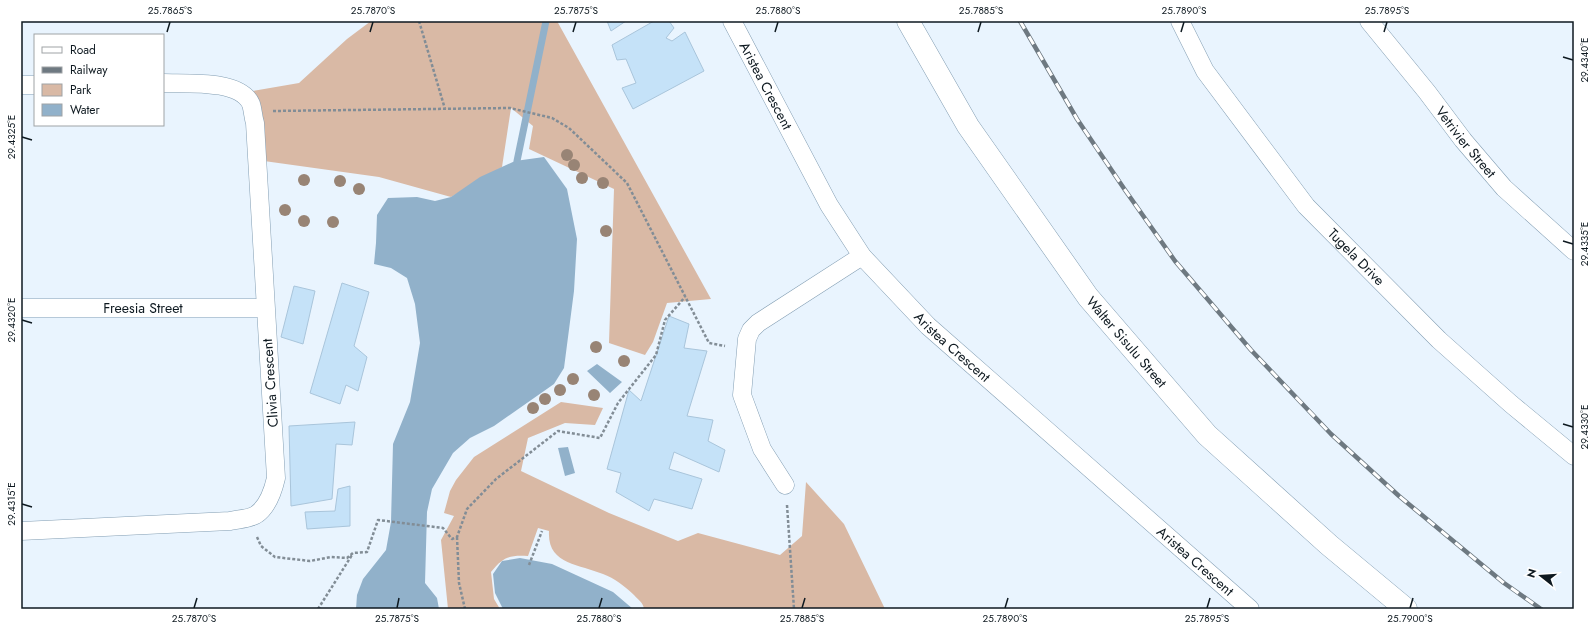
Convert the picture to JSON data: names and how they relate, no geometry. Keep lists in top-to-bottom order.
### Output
{
  "streets": {
    "main road": ["Walter Sisulu Street"],
    "street": [
      "Aristea Crescent",
      "Vetrivier Street",
      "Tugela Drive",
      "Freesia Street",
      "Clivia Crescent"
    ]
  },
  "crossings": [
    ["Freesia Street", "Clivia Crescent"]
  ],
  "legend": [
    "Road",
    "Railway",
    "Park",
    "Water"
  ],
  "north": "left",
  "coordinates": [
    "25.7865°S",
    "25.7870°S",
    "25.7875°S",
    "25.7880°S",
    "25.7885°S",
    "25.7890°S",
    "25.7895°S",
    "29.4340°E",
    "29.4325°E",
    "29.4335°E",
    "29.4320°E",
    "29.4330°E",
    "29.4315°E",
    "25.7900°S"
  ]
}
